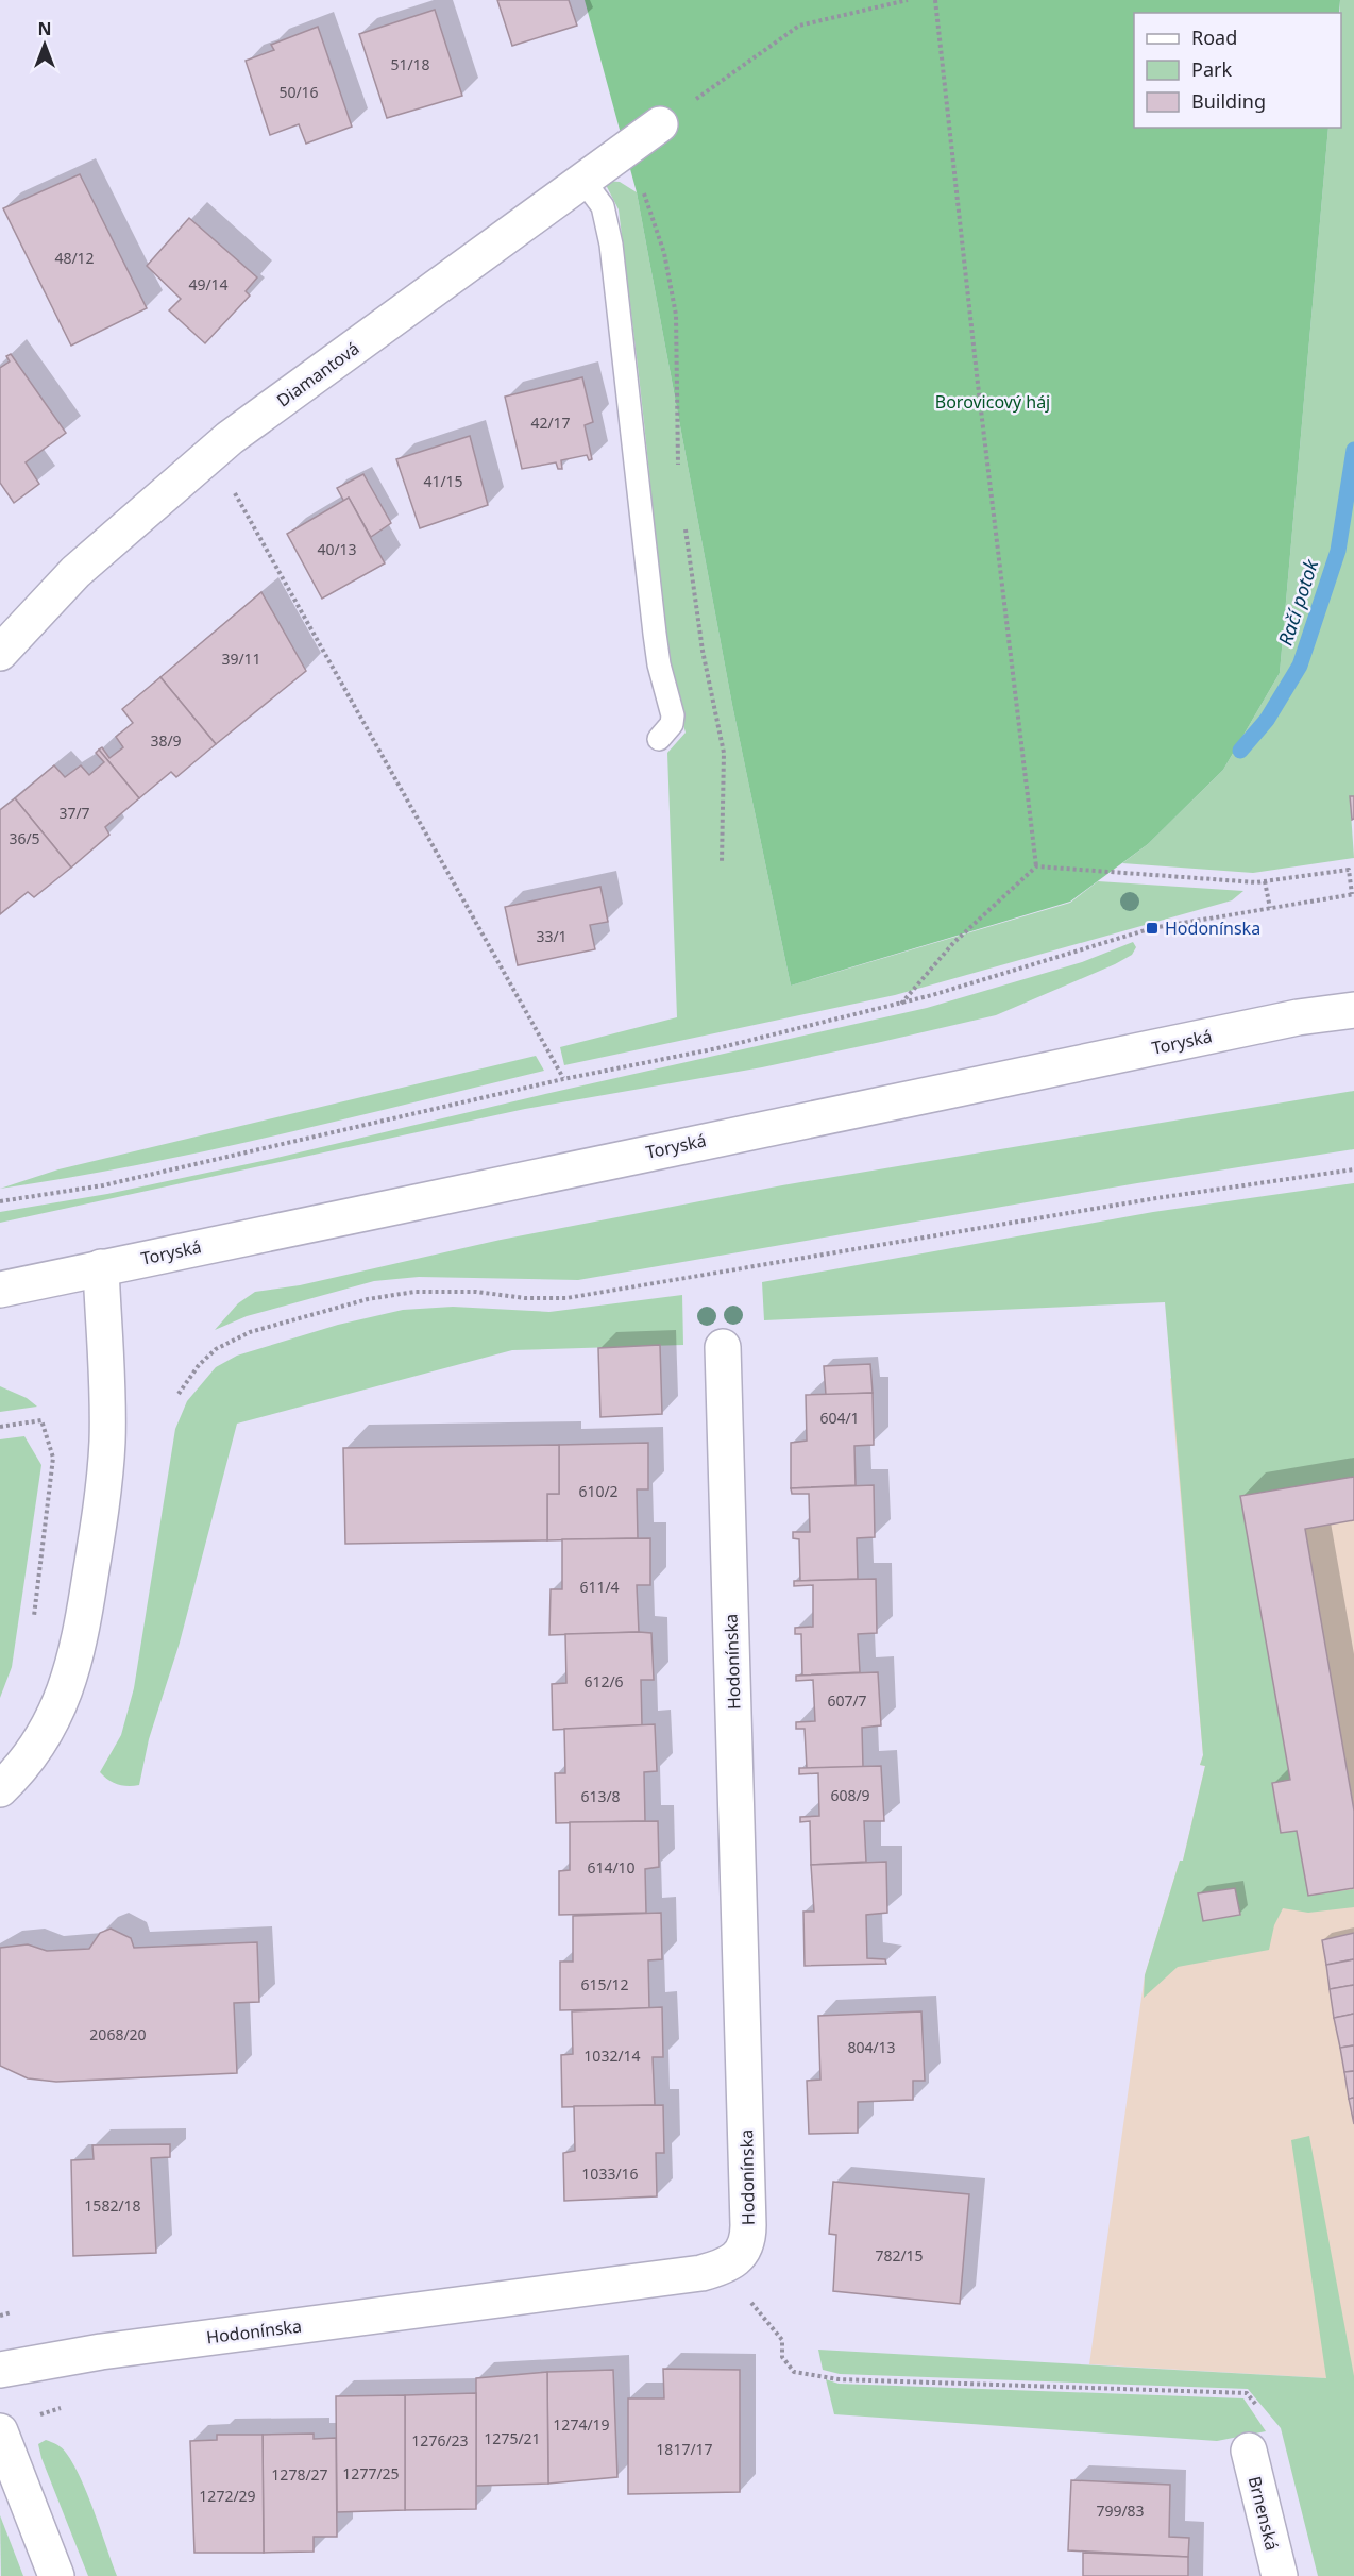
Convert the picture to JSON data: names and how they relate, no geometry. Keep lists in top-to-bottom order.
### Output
{
  "streets": {
    "street": [
      "Diamantová",
      "Toryská",
      "Hodonínska",
      "Brnenská"
    ]
  },
  "water": ["Račí potok"],
  "parks": ["Borovicový háj"],
  "places": {
    "transit": ["Hodonínska"]
  },
  "house_numbers": [
    "51/18",
    "50/16",
    "48/12",
    "49/14",
    "42/17",
    "41/15",
    "40/13",
    "39/11",
    "38/9",
    "37/7",
    "36/5",
    "33/1",
    "604/1",
    "610/2",
    "611/4",
    "612/6",
    "607/7",
    "608/9",
    "613/8",
    "614/10",
    "615/12",
    "2068/20",
    "804/13",
    "1032/14",
    "1033/16",
    "1582/18",
    "782/15",
    "1274/19",
    "1275/21",
    "1276/23",
    "1817/17",
    "1277/25",
    "1278/27",
    "1272/29",
    "799/83"
  ],
  "legend": ["Road", "Park", "Building"],
  "north": "top"
}
